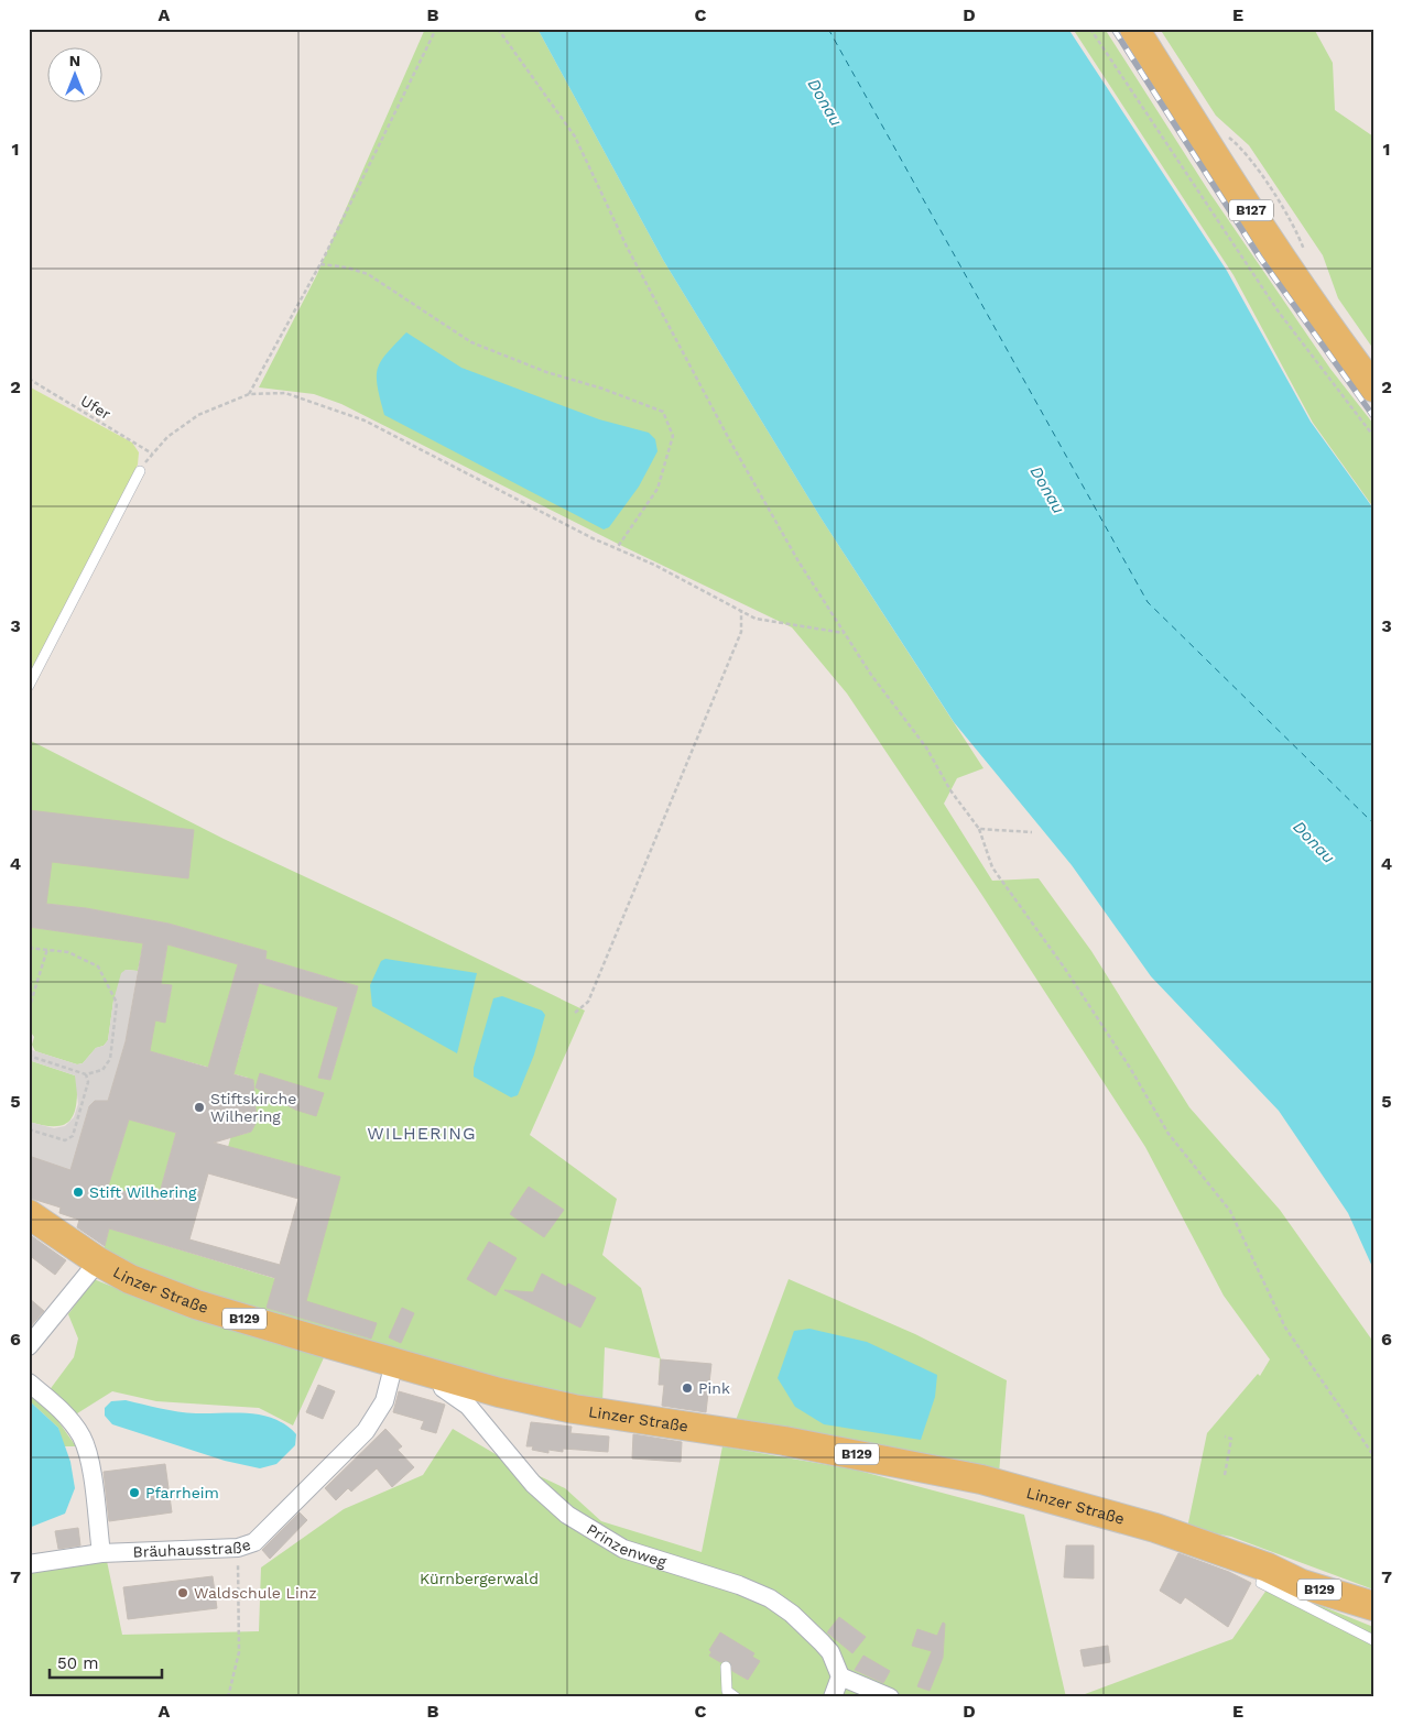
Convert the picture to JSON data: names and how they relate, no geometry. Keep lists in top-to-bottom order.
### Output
{
  "streets": {
    "main road": ["B127", "Linzer Straße", "B129"],
    "street": ["Prinzenweg", "Bräuhausstraße"],
    "path": ["Ufer"]
  },
  "crossings": [
    ["Linzer Straße", "Prinzenweg"],
    ["Linzer Straße", "Bräuhausstraße"]
  ],
  "districts": ["WILHERING"],
  "water": ["Donau"],
  "parks": ["Kürnbergerwald"],
  "places": [
    "Stiftskirche Wilhering",
    "Stift Wilhering",
    "Pink",
    "Pfarrheim",
    "Waldschule Linz"
  ],
  "scale_bar": "50 m",
  "north": "top",
  "grid": {
    "columns": [
      "A",
      "B",
      "C",
      "D",
      "E"
    ],
    "rows": [
      "1",
      "2",
      "3",
      "4",
      "5",
      "6",
      "7"
    ]
  }
}
